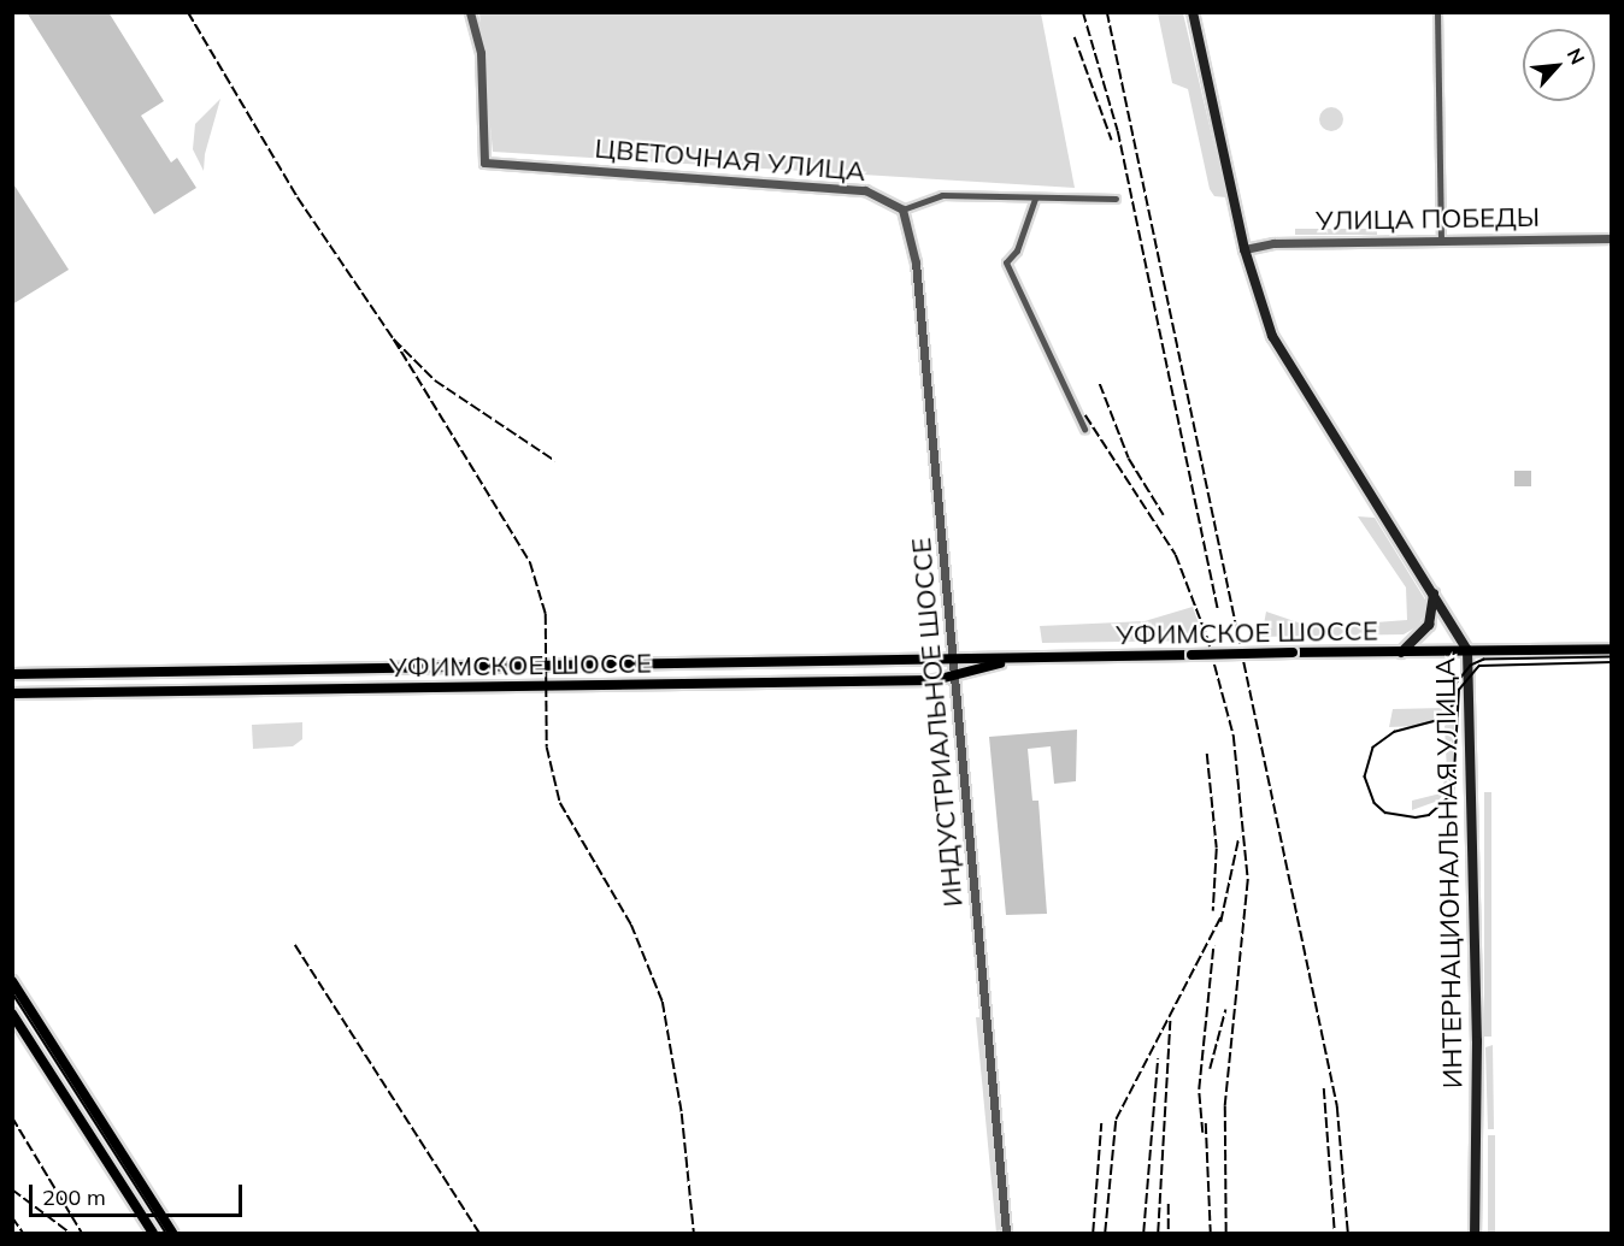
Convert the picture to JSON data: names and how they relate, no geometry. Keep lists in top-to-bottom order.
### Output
{
  "streets": {
    "main road": ["УФИМСКОЕ ШОССЕ", "ИНТЕРНАЦИОНАЛЬНАЯ УЛИЦА"],
    "street": ["ЦВЕТОЧНАЯ УЛИЦА", "УЛИЦА ПОБЕДЫ", "ИНДУСТРИАЛЬНОЕ ШОССЕ"]
  },
  "crossings": [
    ["ЦВЕТОЧНАЯ УЛИЦА", "ИНДУСТРИАЛЬНОЕ ШОССЕ"],
    ["УЛИЦА ПОБЕДЫ", "ИНТЕРНАЦИОНАЛЬНАЯ УЛИЦА"],
    ["УФИМСКОЕ ШОССЕ", "ИНДУСТРИАЛЬНОЕ ШОССЕ"],
    ["УФИМСКОЕ ШОССЕ", "ИНТЕРНАЦИОНАЛЬНАЯ УЛИЦА"]
  ],
  "scale_bar": "200 m",
  "north": "top right"
}
